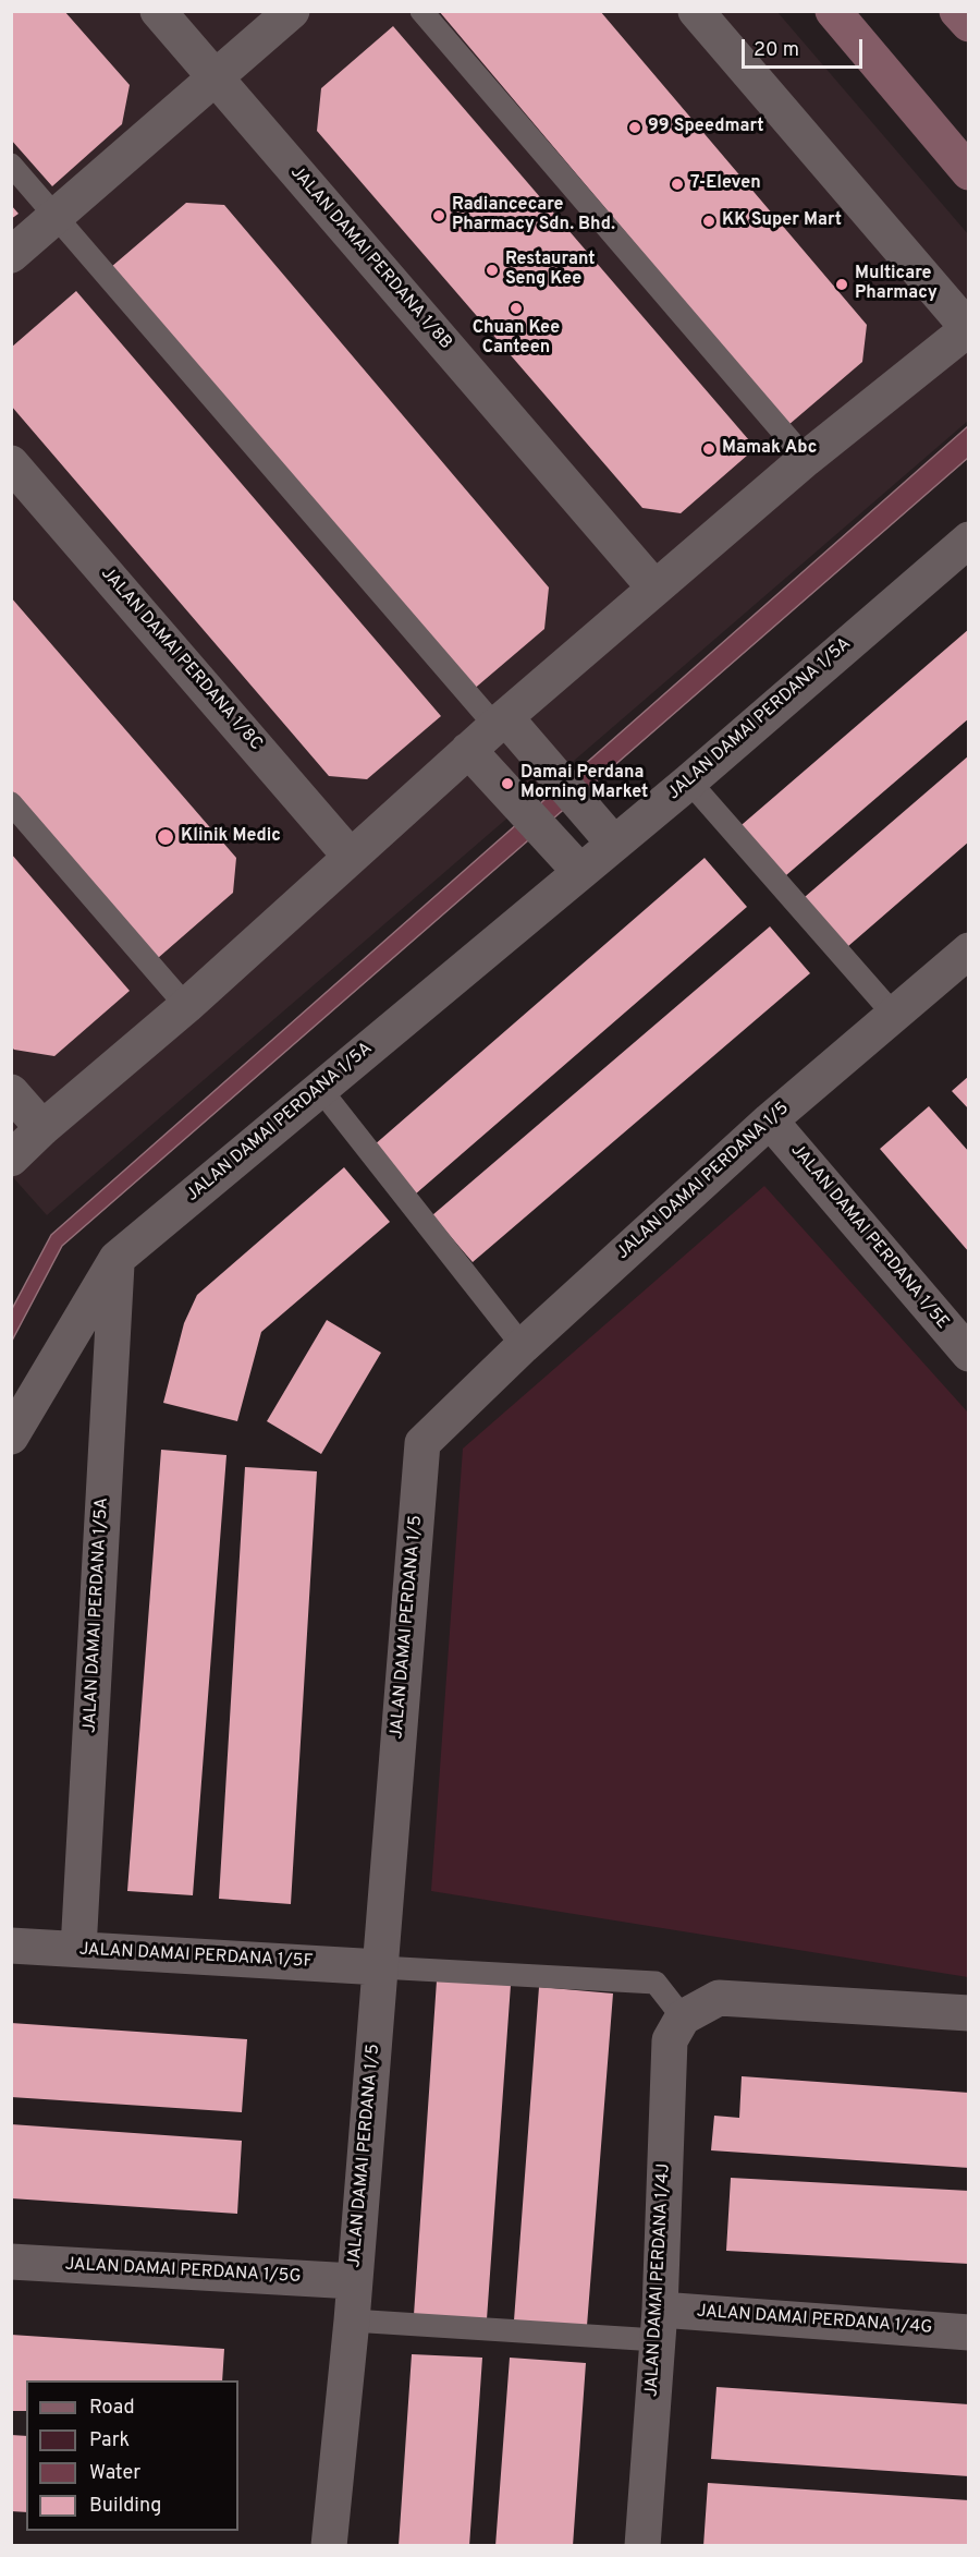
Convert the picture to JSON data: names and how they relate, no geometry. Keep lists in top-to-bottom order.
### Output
{
  "streets": {
    "street": [
      "JALAN DAMAI PERDANA 1/8B",
      "JALAN DAMAI PERDANA 1/8C",
      "JALAN DAMAI PERDANA 1/5A",
      "JALAN DAMAI PERDANA 1/5",
      "JALAN DAMAI PERDANA 1/5E",
      "JALAN DAMAI PERDANA 1/5F",
      "JALAN DAMAI PERDANA 1/5G",
      "JALAN DAMAI PERDANA 1/4J",
      "JALAN DAMAI PERDANA 1/4G"
    ]
  },
  "crossings": [
    ["JALAN DAMAI PERDANA 1/5A", "JALAN DAMAI PERDANA 1/5F"],
    ["JALAN DAMAI PERDANA 1/5", "JALAN DAMAI PERDANA 1/5E"],
    ["JALAN DAMAI PERDANA 1/5", "JALAN DAMAI PERDANA 1/5F"],
    ["JALAN DAMAI PERDANA 1/5", "JALAN DAMAI PERDANA 1/5G"],
    ["JALAN DAMAI PERDANA 1/4J", "JALAN DAMAI PERDANA 1/4G"]
  ],
  "places": [
    "99 Speedmart",
    "7-Eleven",
    "Radiancecare Pharmacy Sdn. Bhd.",
    "KK Super Mart",
    "Restaurant Seng Kee",
    "Multicare Pharmacy",
    "Chuan Kee Canteen",
    "Mamak Abc",
    "Damai Perdana Morning Market",
    "Klinik Medic"
  ],
  "legend": [
    "Road",
    "Park",
    "Water",
    "Building"
  ],
  "scale_bar": "20 m"
}
